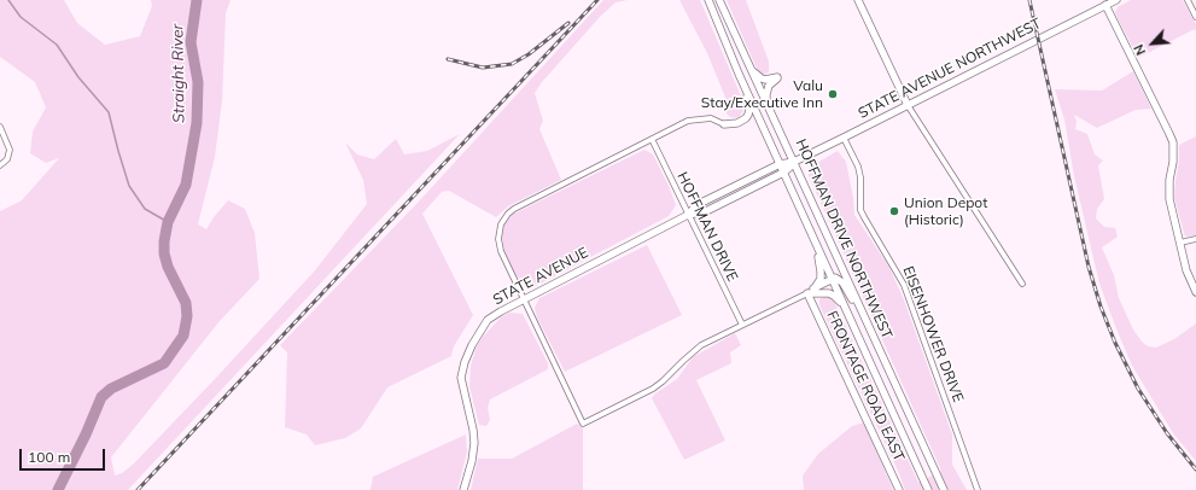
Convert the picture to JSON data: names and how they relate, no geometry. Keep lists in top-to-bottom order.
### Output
{
  "streets": {
    "street": [
      "STATE AVENUE NORTHWEST",
      "HOFFMAN DRIVE",
      "HOFFMAN DRIVE NORTHWEST",
      "STATE AVENUE",
      "EISENHOWER DRIVE",
      "FRONTAGE ROAD EAST"
    ]
  },
  "crossings": [
    ["STATE AVENUE NORTHWEST", "HOFFMAN DRIVE"],
    ["STATE AVENUE NORTHWEST", "HOFFMAN DRIVE NORTHWEST"],
    ["STATE AVENUE NORTHWEST", "STATE AVENUE"],
    ["STATE AVENUE NORTHWEST", "EISENHOWER DRIVE"],
    ["HOFFMAN DRIVE", "STATE AVENUE"]
  ],
  "water": ["Straight River"],
  "places": ["Valu Stay/Executive Inn", "Union Depot (Historic)"],
  "scale_bar": "100 m",
  "north": "bottom left"
}
